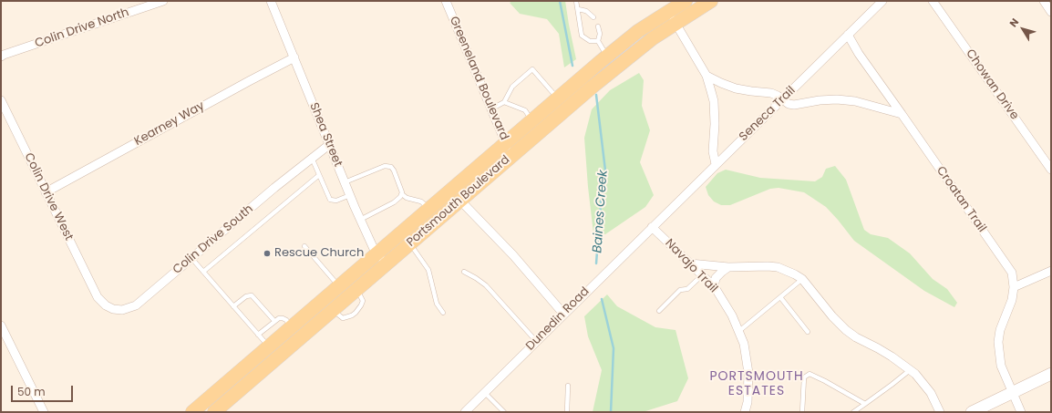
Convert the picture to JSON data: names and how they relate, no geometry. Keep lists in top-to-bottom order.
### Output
{
  "streets": {
    "main road": ["Portsmouth Boulevard"],
    "street": [
      "Colin Drive North",
      "Greeneland Boulevard",
      "Chowan Drive",
      "Seneca Trail",
      "Kearney Way",
      "Shea Street",
      "Colin Drive West",
      "Croatan Trail",
      "Colin Drive South",
      "Navajo Trail",
      "Dunedin Road"
    ]
  },
  "crossings": [
    ["Greeneland Boulevard", "Portsmouth Boulevard"],
    ["Seneca Trail", "Croatan Trail"],
    ["Seneca Trail", "Navajo Trail"],
    ["Seneca Trail", "Dunedin Road"],
    ["Kearney Way", "Shea Street"],
    ["Kearney Way", "Colin Drive West"],
    ["Shea Street", "Portsmouth Boulevard"],
    ["Shea Street", "Colin Drive South"],
    ["Colin Drive West", "Colin Drive South"],
    ["Navajo Trail", "Dunedin Road"]
  ],
  "districts": ["PORTSMOUTH ESTATES"],
  "water": ["Baines Creek"],
  "places": ["Rescue Church"],
  "scale_bar": "50 m",
  "north": "top left"
}
